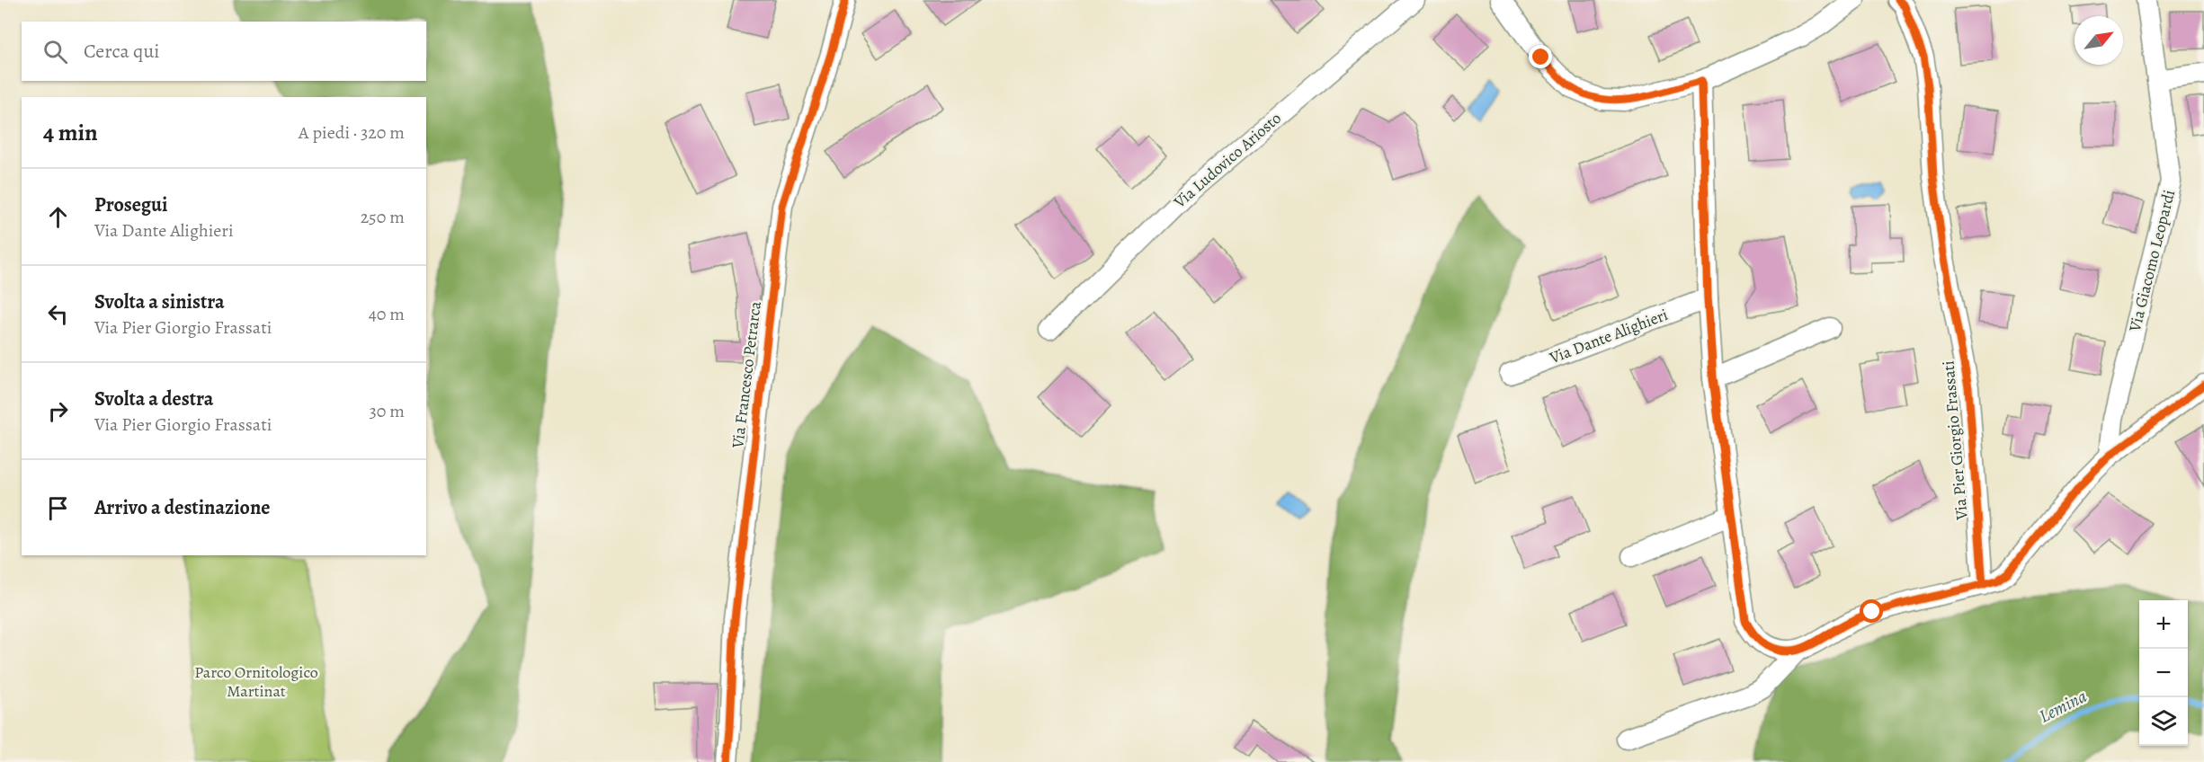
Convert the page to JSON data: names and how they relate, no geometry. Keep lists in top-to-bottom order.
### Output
{
  "streets": {
    "street": [
      "Via Ludovico Ariosto",
      "Via Giacomo Leopardi",
      "Via Dante Alighieri",
      "Via Francesco Petrarca",
      "Via Pier Giorgio Frassati"
    ]
  },
  "water": ["Lemina"],
  "parks": ["Parco Ornitologico Martinat"],
  "north": "top right",
  "page": {
    "search": "Cerca qui",
    "heading": ["4 min", "A piedi · 320 m"],
    "list": [
      ["Prosegui", "Via Dante Alighieri", "250 m"],
      ["Svolta a sinistra", "Via Pier Giorgio Frassati", "40 m"],
      ["Svolta a destra", "Via Pier Giorgio Frassati", "30 m"],
      "Arrivo a destinazione"
    ],
    "map_buttons": ["+", "−"]
  }
}
